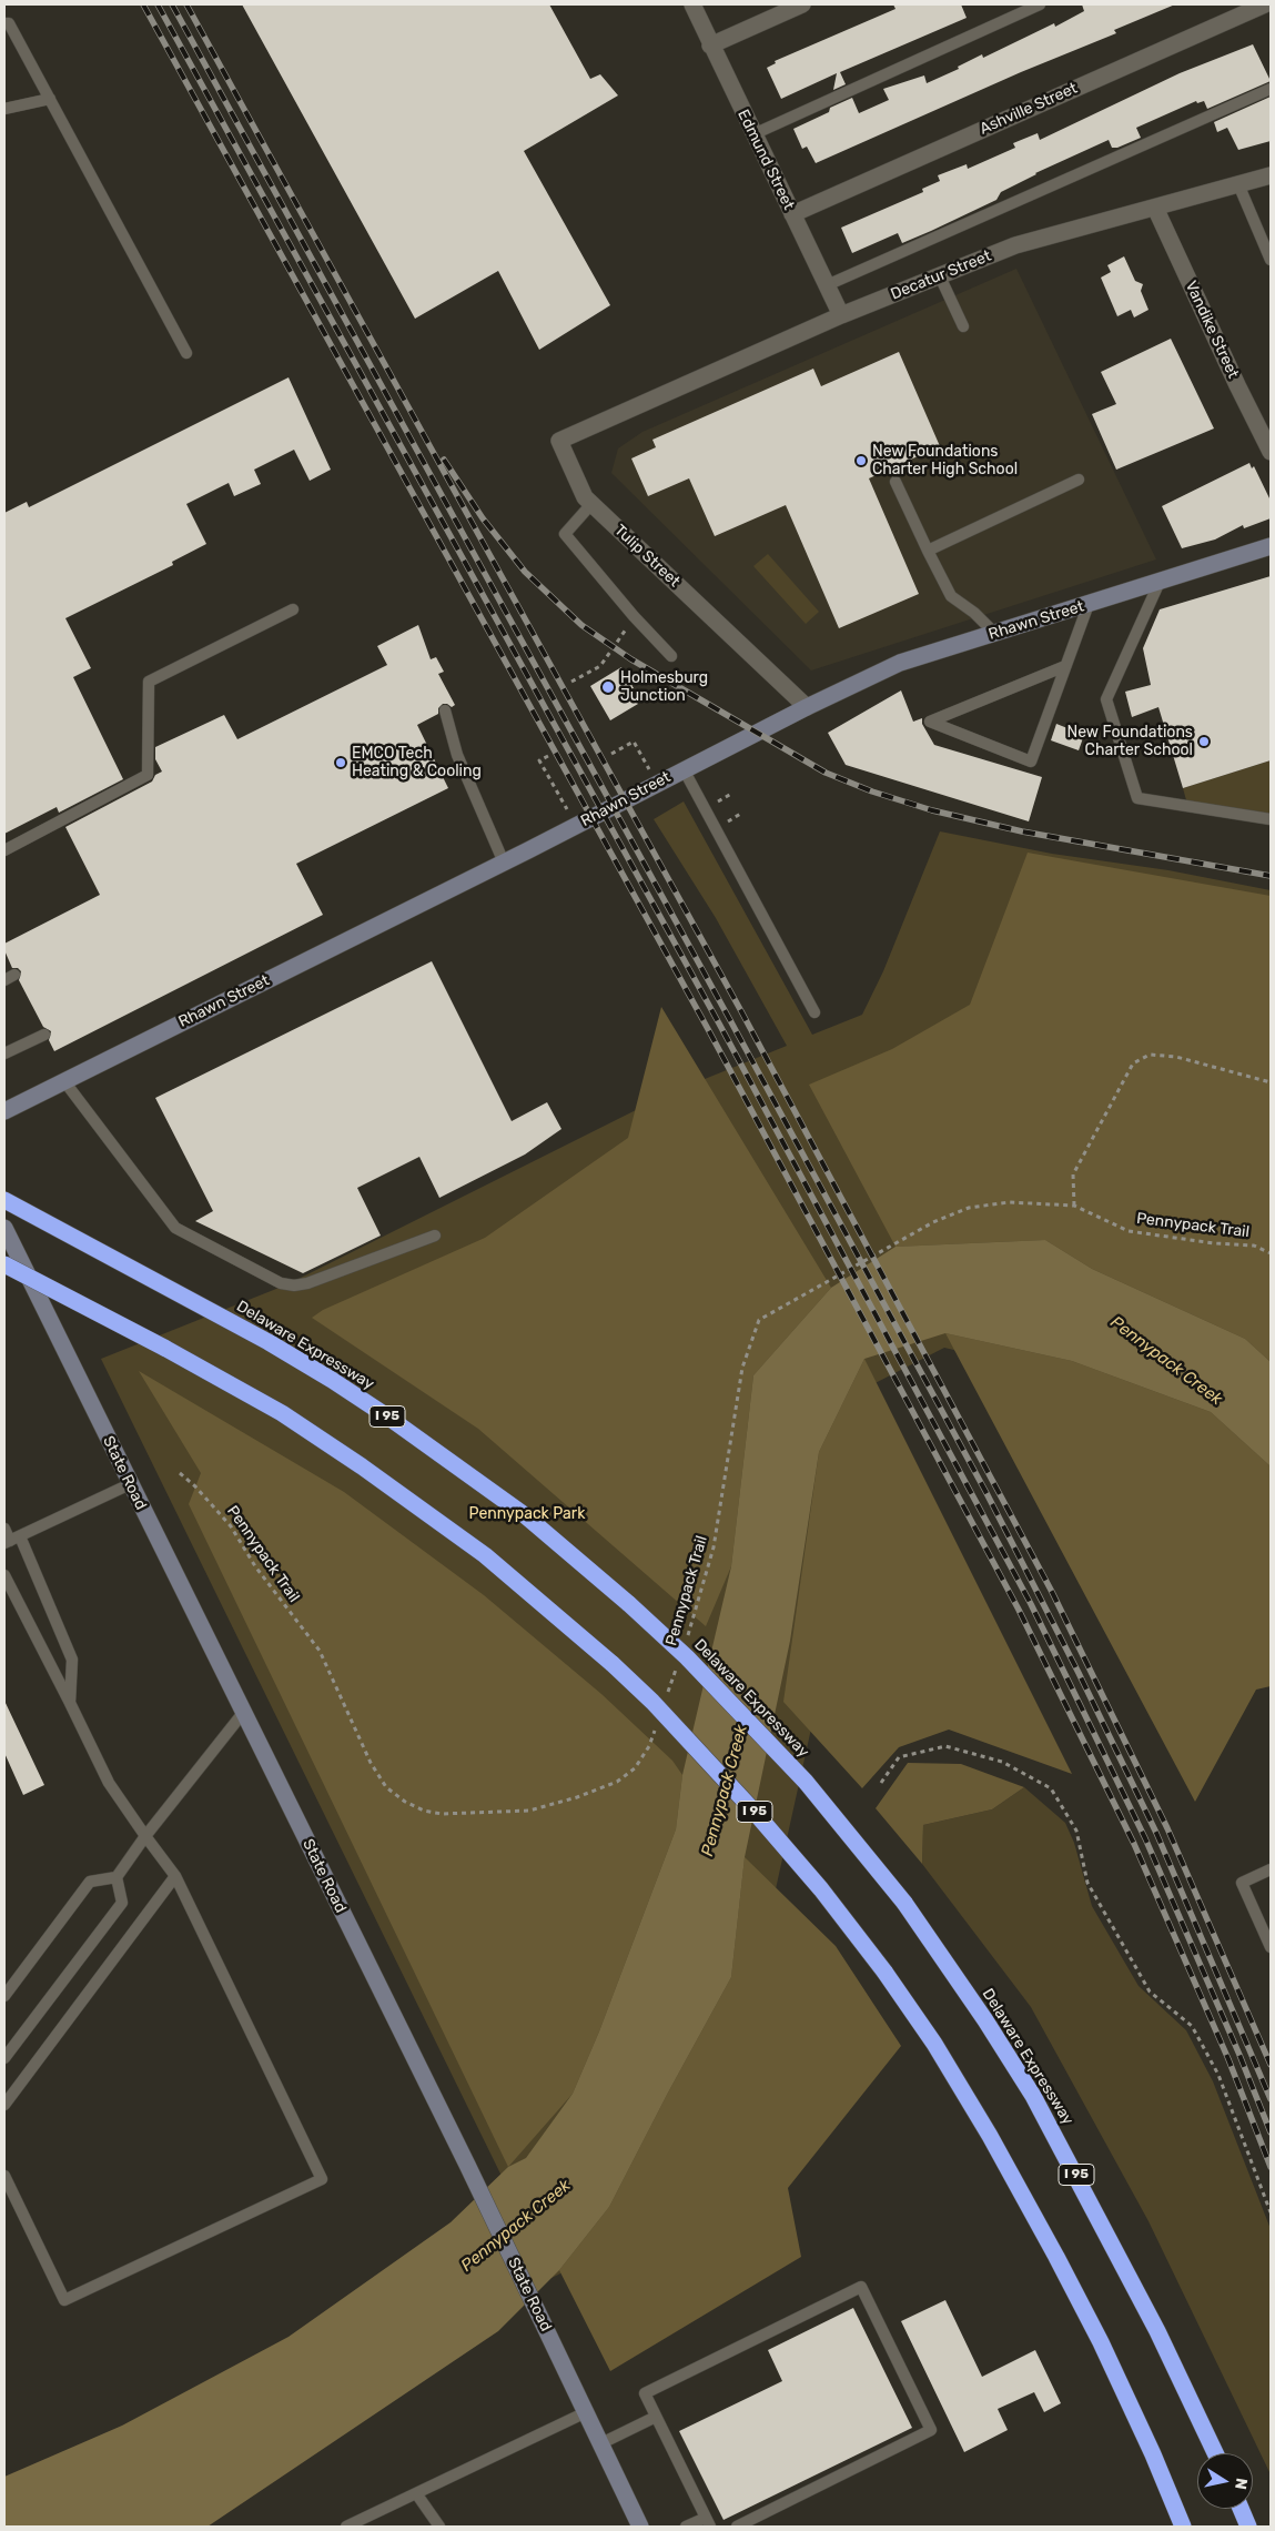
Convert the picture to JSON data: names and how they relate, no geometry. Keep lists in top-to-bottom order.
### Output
{
  "streets": {
    "highway": ["Delaware Expressway", "I 95"],
    "main road": ["Rhawn Street", "State Road"],
    "street": [
      "Ashville Street",
      "Edmund Street",
      "Decatur Street",
      "Vandike Street",
      "Tulip Street"
    ],
    "path": ["Pennypack Trail"]
  },
  "crossings": [
    ["Ashville Street", "Edmund Street"],
    ["Edmund Street", "Decatur Street"],
    ["Decatur Street", "Vandike Street"],
    ["Decatur Street", "Tulip Street"],
    ["Tulip Street", "Rhawn Street"]
  ],
  "water": ["Pennypack Creek"],
  "parks": ["Pennypack Park"],
  "places": [
    "New Foundations Charter High School",
    "Holmesburg Junction",
    "New Foundations Charter School",
    "EMCO Tech Heating & Cooling"
  ],
  "north": "right"
}
